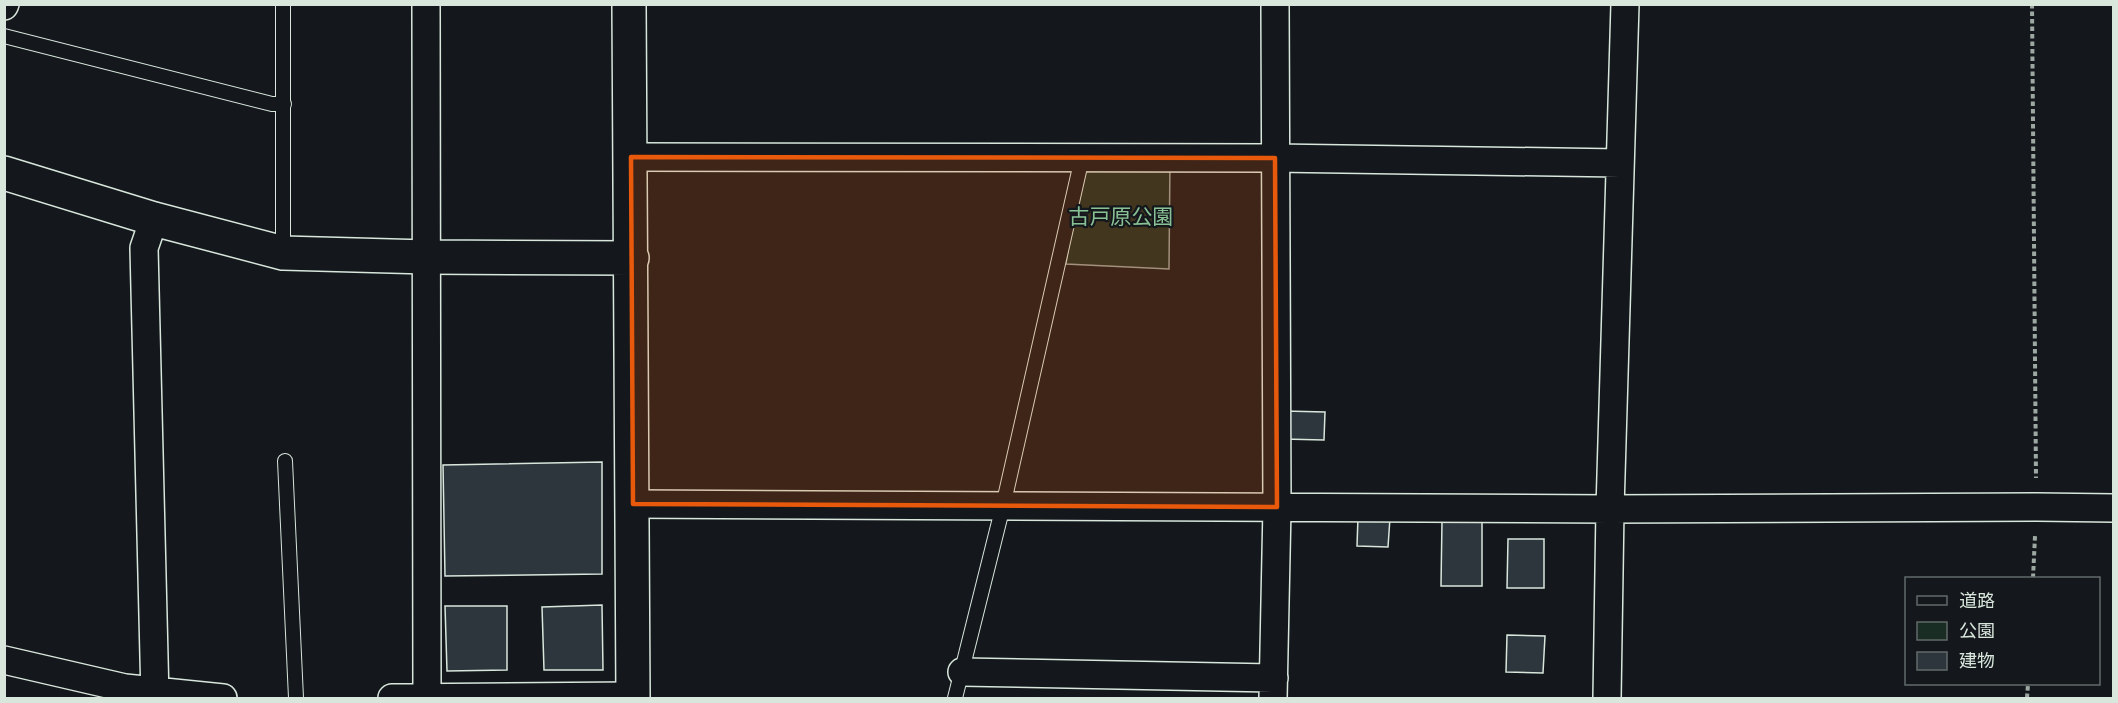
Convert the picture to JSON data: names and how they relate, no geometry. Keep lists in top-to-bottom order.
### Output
{
  "parks": ["古戸原公園"],
  "legend": ["道路", "公園", "建物"]
}
